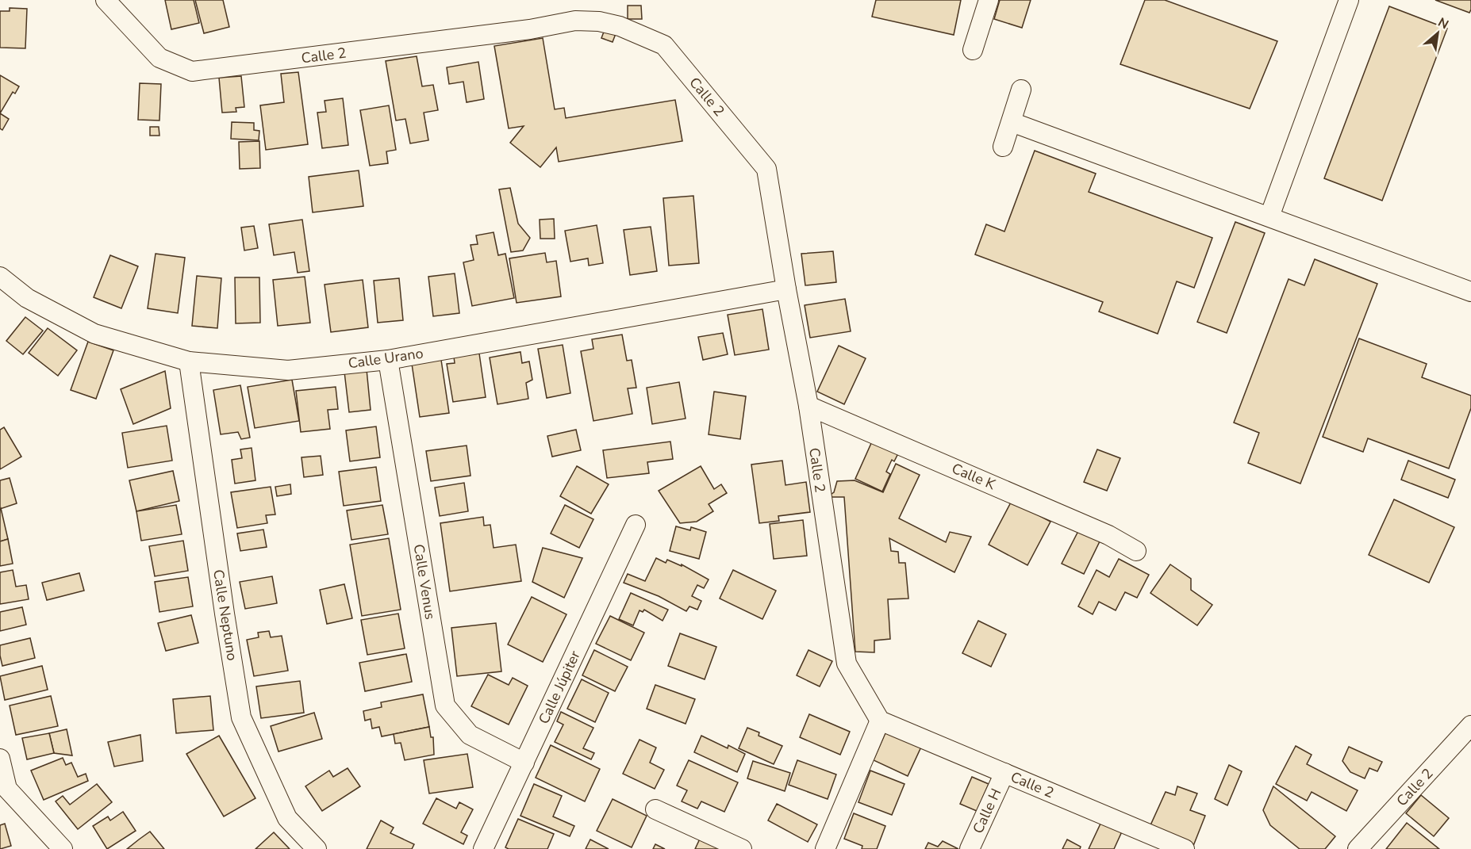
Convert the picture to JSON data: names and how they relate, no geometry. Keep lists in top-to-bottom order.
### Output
{
  "streets": {
    "street": [
      "Calle 2",
      "Calle Urano",
      "Calle K",
      "Calle Venus",
      "Calle Neptuno",
      "Calle Júpiter",
      "Calle H"
    ]
  },
  "crossings": [
    ["Calle 2", "Calle Urano"],
    ["Calle 2", "Calle K"],
    ["Calle 2", "Calle H"],
    ["Calle Urano", "Calle Venus"],
    ["Calle Urano", "Calle Neptuno"],
    ["Calle Venus", "Calle Júpiter"]
  ],
  "north": "top right"
}
